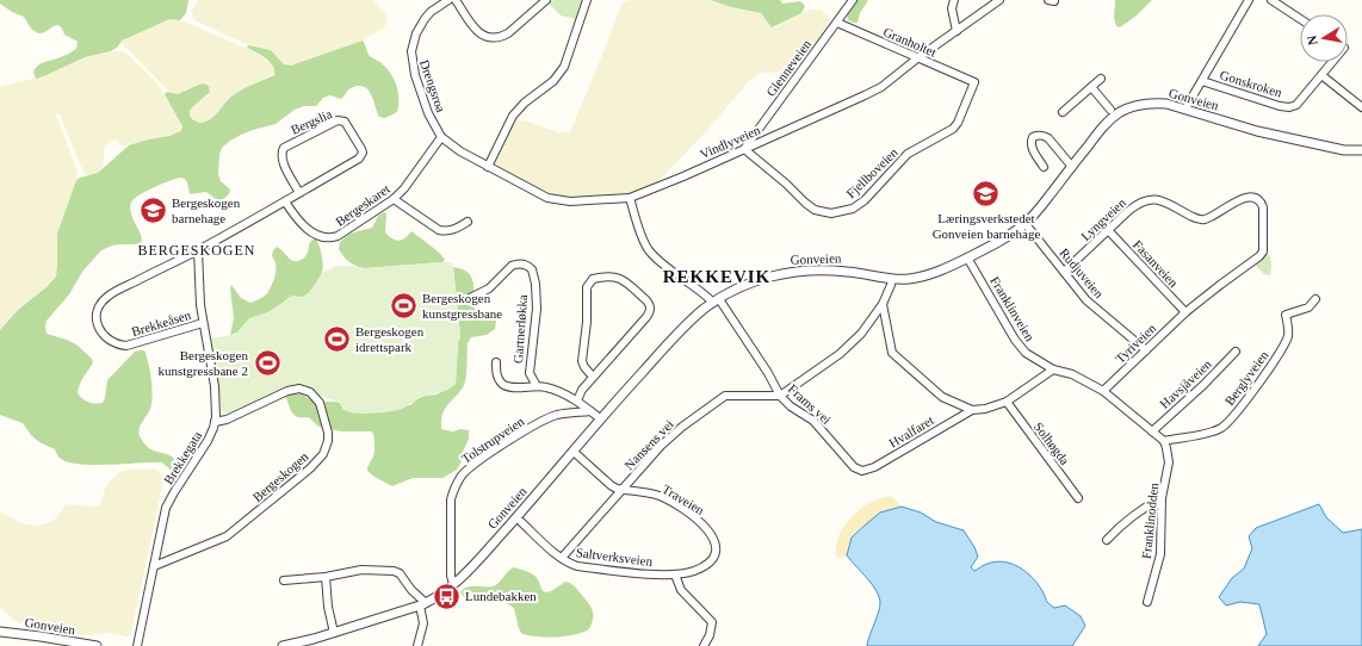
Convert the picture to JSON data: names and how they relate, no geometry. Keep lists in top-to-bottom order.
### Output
{
  "streets": {
    "street": [
      "Granholtet",
      "Glenneveien",
      "Gonskroken",
      "Drengsroa",
      "Gonveien",
      "Bergslia",
      "Vindlyveien",
      "Fjellboveien",
      "Bergeskaret",
      "Lyngveien",
      "Fasanveien",
      "Rudjuveien",
      "Franklinveien",
      "Brekkeåsen",
      "Gartnerløkka",
      "Tyriveien",
      "Berglyveien",
      "Havsjåveien",
      "Frams vei",
      "Hvalfaret",
      "Tolstrupveien",
      "Solhøgda",
      "Nansens vei",
      "Brekkegata",
      "Bergeskogen",
      "Traveien",
      "Franklinodden",
      "Saltverksveien"
    ]
  },
  "crossings": [
    ["Granholtet", "Glenneveien"],
    ["Granholtet", "Vindlyveien"],
    ["Granholtet", "Fjellboveien"],
    ["Glenneveien", "Vindlyveien"],
    ["Glenneveien", "Fjellboveien"],
    ["Drengsroa", "Vindlyveien"],
    ["Drengsroa", "Bergeskaret"],
    ["Gonveien", "Rudjuveien"],
    ["Gonveien", "Franklinveien"],
    ["Gonveien", "Frams vei"],
    ["Gonveien", "Tolstrupveien"],
    ["Gonveien", "Traveien"],
    ["Bergslia", "Bergeskaret"],
    ["Bergslia", "Brekkeåsen"],
    ["Bergslia", "Brekkegata"],
    ["Vindlyveien", "Fjellboveien"],
    ["Lyngveien", "Fasanveien"],
    ["Lyngveien", "Rudjuveien"],
    ["Lyngveien", "Tyriveien"],
    ["Fasanveien", "Tyriveien"],
    ["Rudjuveien", "Tyriveien"],
    ["Franklinveien", "Tyriveien"],
    ["Franklinveien", "Berglyveien"],
    ["Franklinveien", "Havsjåveien"],
    ["Franklinveien", "Franklinodden"],
    ["Brekkeåsen", "Brekkegata"],
    ["Berglyveien", "Franklinodden"],
    ["Frams vei", "Hvalfaret"],
    ["Frams vei", "Nansens vei"],
    ["Nansens vei", "Traveien"],
    ["Nansens vei", "Saltverksveien"],
    ["Brekkegata", "Bergeskogen"],
    ["Traveien", "Saltverksveien"]
  ],
  "districts": ["BERGESKOGEN", "REKKEVIK"],
  "places": {
    "school or university": ["Læringsverkstedet Gonveien barnehage", "Bergeskogen barnehage"],
    "sports": ["Bergeskogen kunstgressbane", "Bergeskogen idrettspark", "Bergeskogen kunstgressbane 2"],
    "bus stop": ["Lundebakken"]
  },
  "north": "left"
}
